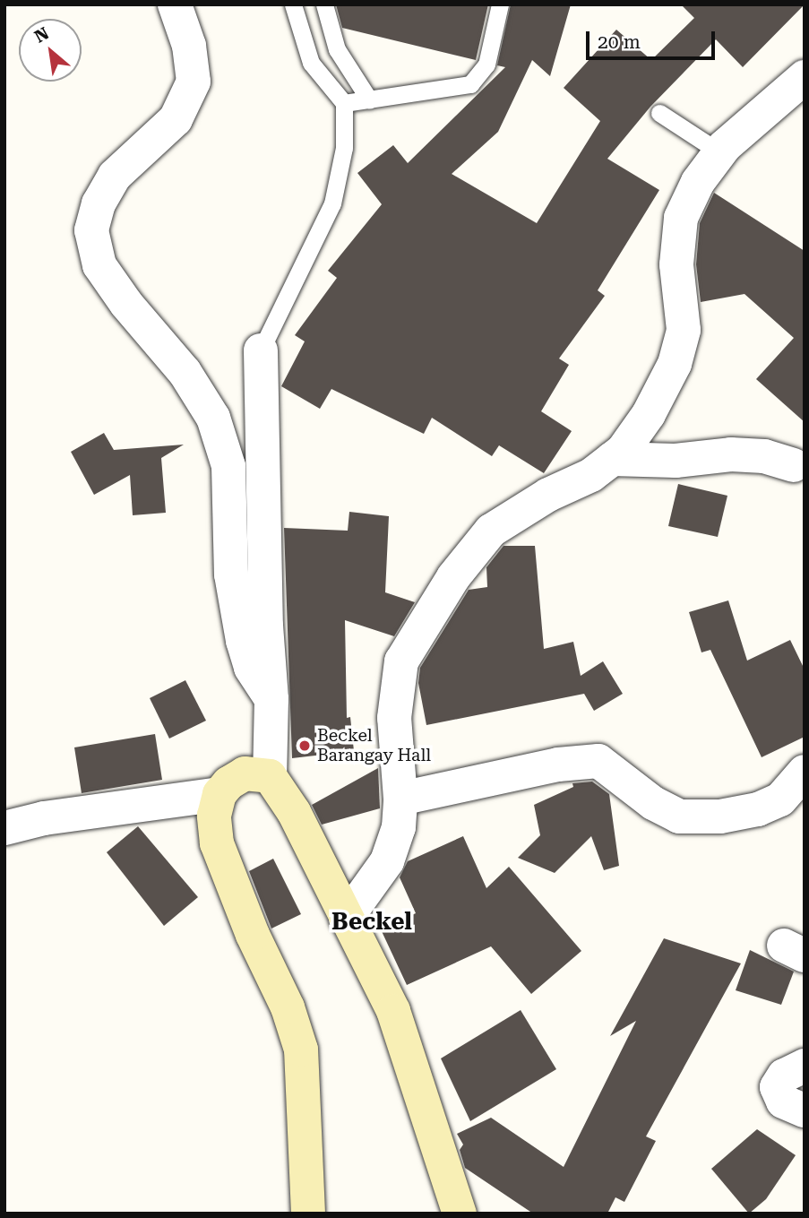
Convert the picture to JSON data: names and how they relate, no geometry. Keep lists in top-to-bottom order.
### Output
{
  "districts": ["Beckel"],
  "places": ["Beckel Barangay Hall"],
  "scale_bar": "20 m",
  "north": "top left"
}
